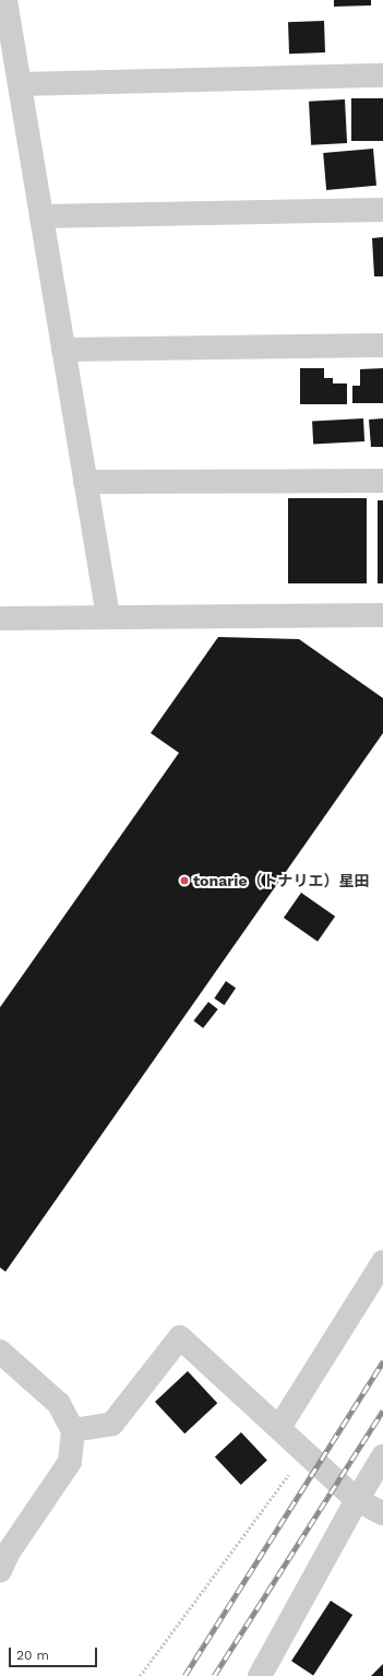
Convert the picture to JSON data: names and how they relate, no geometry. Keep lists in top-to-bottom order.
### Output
{
  "places": ["tonarie（トナリエ）星田"],
  "scale_bar": "20 m"
}
